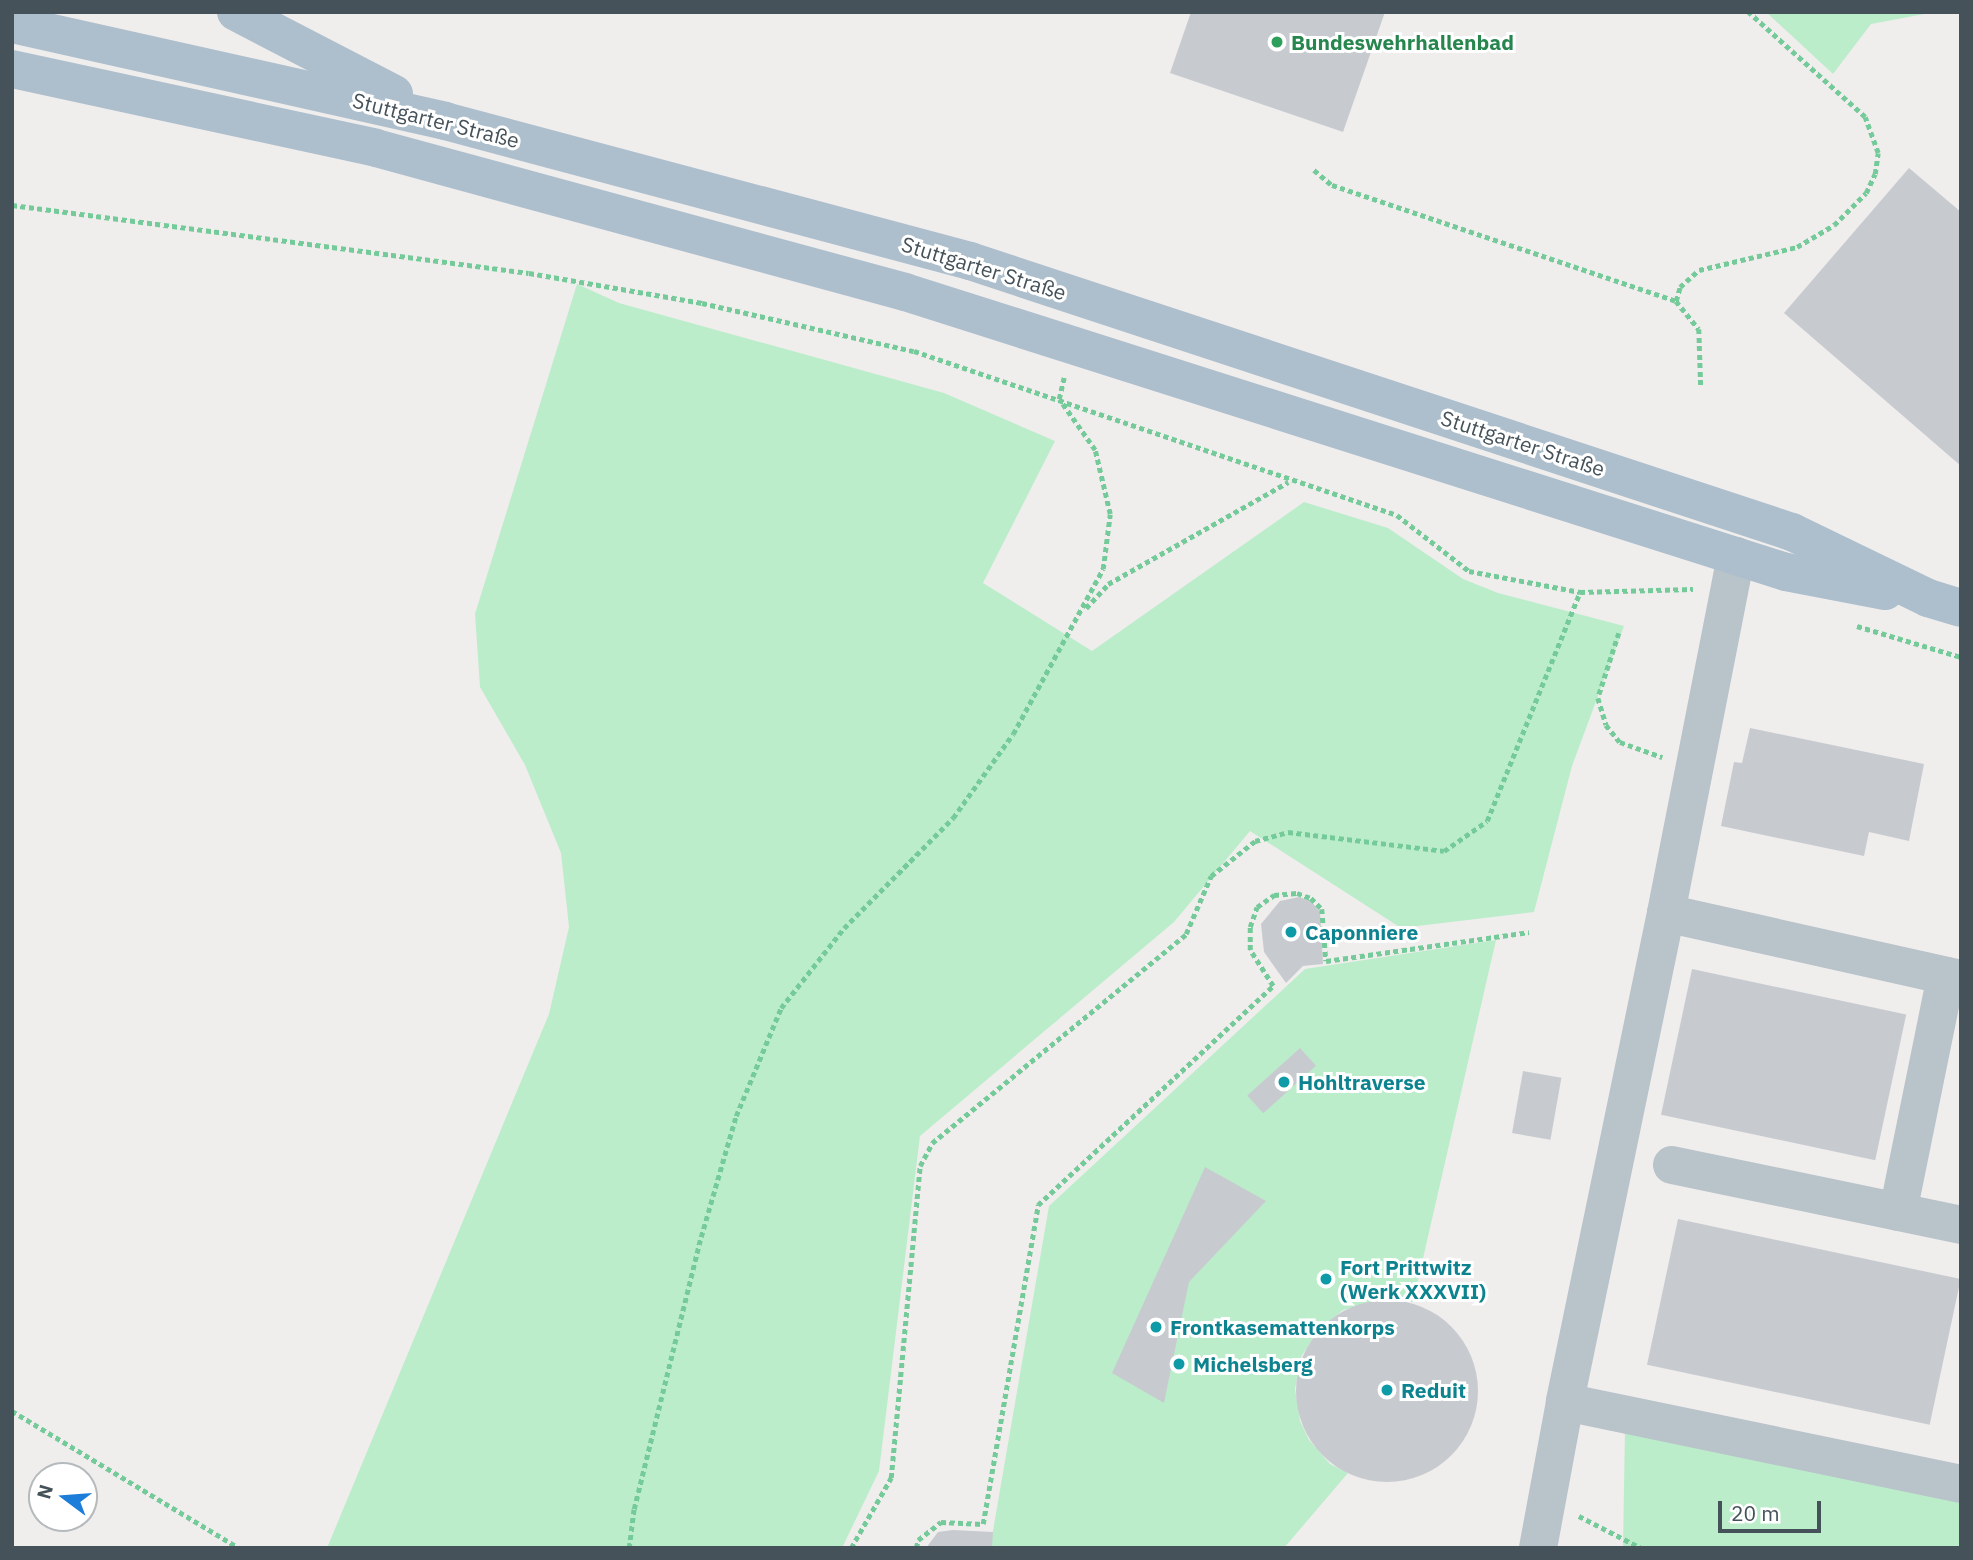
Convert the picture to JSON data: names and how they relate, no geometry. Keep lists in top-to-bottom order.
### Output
{
  "streets": {
    "main road": ["Stuttgarter Straße"]
  },
  "places": [
    "Bundeswehrhallenbad",
    "Caponniere",
    "Hohltraverse",
    "Fort Prittwitz (Werk XXXVII)",
    "Frontkasemattenkorps",
    "Michelsberg",
    "Reduit"
  ],
  "scale_bar": "20 m",
  "north": "left"
}
